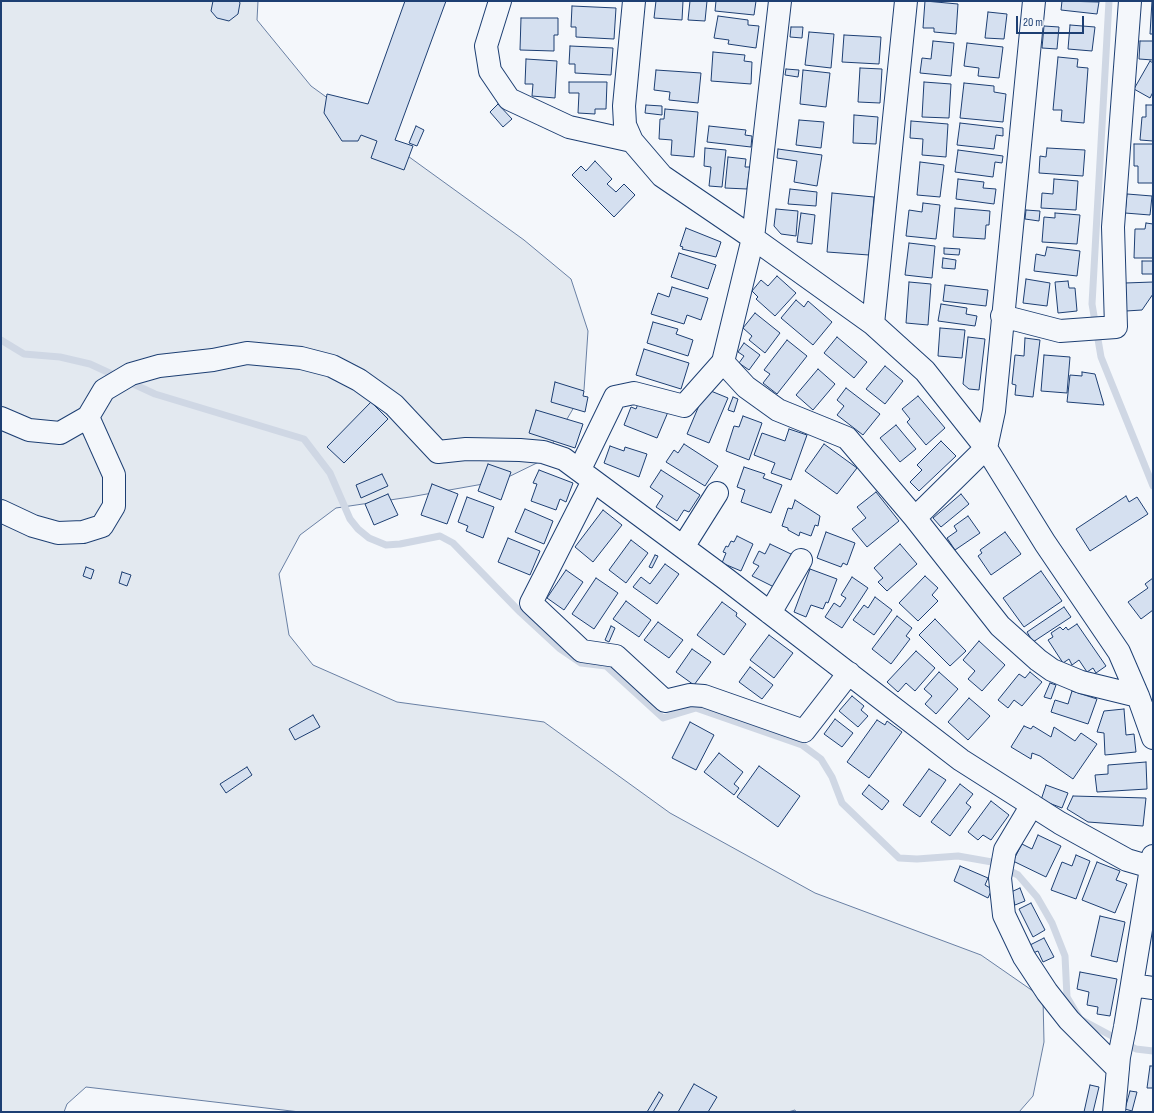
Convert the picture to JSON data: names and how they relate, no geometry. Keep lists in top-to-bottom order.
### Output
{
  "scale_bar": "20 m"
}
